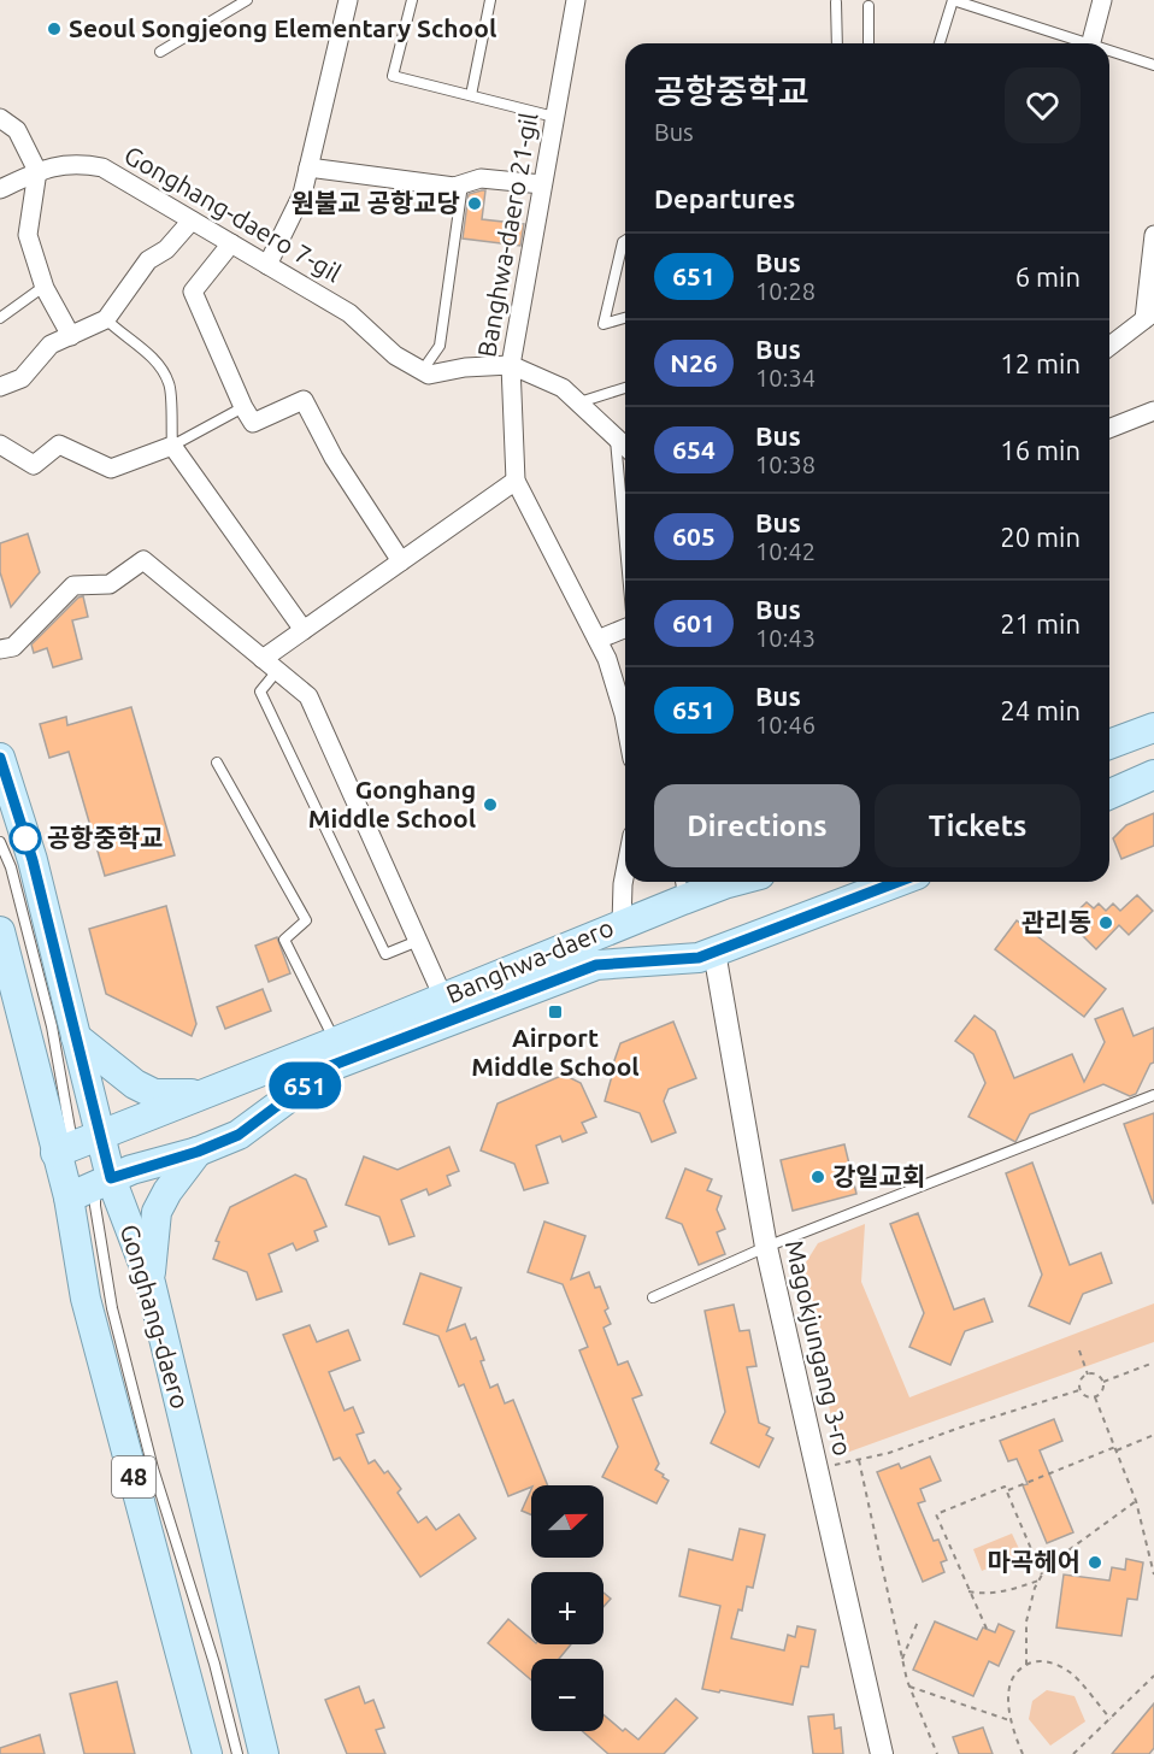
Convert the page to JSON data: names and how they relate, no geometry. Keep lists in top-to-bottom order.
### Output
{
  "streets": {
    "main road": ["Banghwa-daero", "Gonghang-daero", "48"],
    "street": ["Gonghang-daero 7-gil", "Banghwa-daero 21-gil", "Magokjungang 3-ro"]
  },
  "crossings": [
    ["Gonghang-daero 7-gil", "Banghwa-daero 21-gil"],
    ["Banghwa-daero", "Gonghang-daero"],
    ["Banghwa-daero", "Magokjungang 3-ro"],
    ["Banghwa-daero", "48"]
  ],
  "places": {
    "other": [
      "Seoul Songjeong Elementary School",
      "원불교 공항교당",
      "Gonghang Middle School",
      "공항중학교",
      "관리동",
      "강일교회",
      "마곡헤어"
    ],
    "transit": ["Airport Middle School"]
  },
  "lines": ["bus line 651"],
  "north": "right",
  "page": {
    "on_map": "651",
    "heading": [
      ["공항중학교", "Bus"],
      "Departures"
    ],
    "list": [
      {
        "mark": "651",
        "name": "Bus",
        "note": "10:28",
        "value": "6 min"
      },
      {
        "mark": "N26",
        "name": "Bus",
        "note": "10:34",
        "value": "12 min"
      },
      {
        "mark": "654",
        "name": "Bus",
        "note": "10:38",
        "value": "16 min"
      },
      {
        "mark": "605",
        "name": "Bus",
        "note": "10:42",
        "value": "20 min"
      },
      {
        "mark": "601",
        "name": "Bus",
        "note": "10:43",
        "value": "21 min"
      },
      {
        "mark": "651",
        "name": "Bus",
        "note": "10:46",
        "value": "24 min"
      }
    ],
    "buttons": ["Directions", "Tickets"],
    "map_buttons": ["+", "−"]
  }
}
